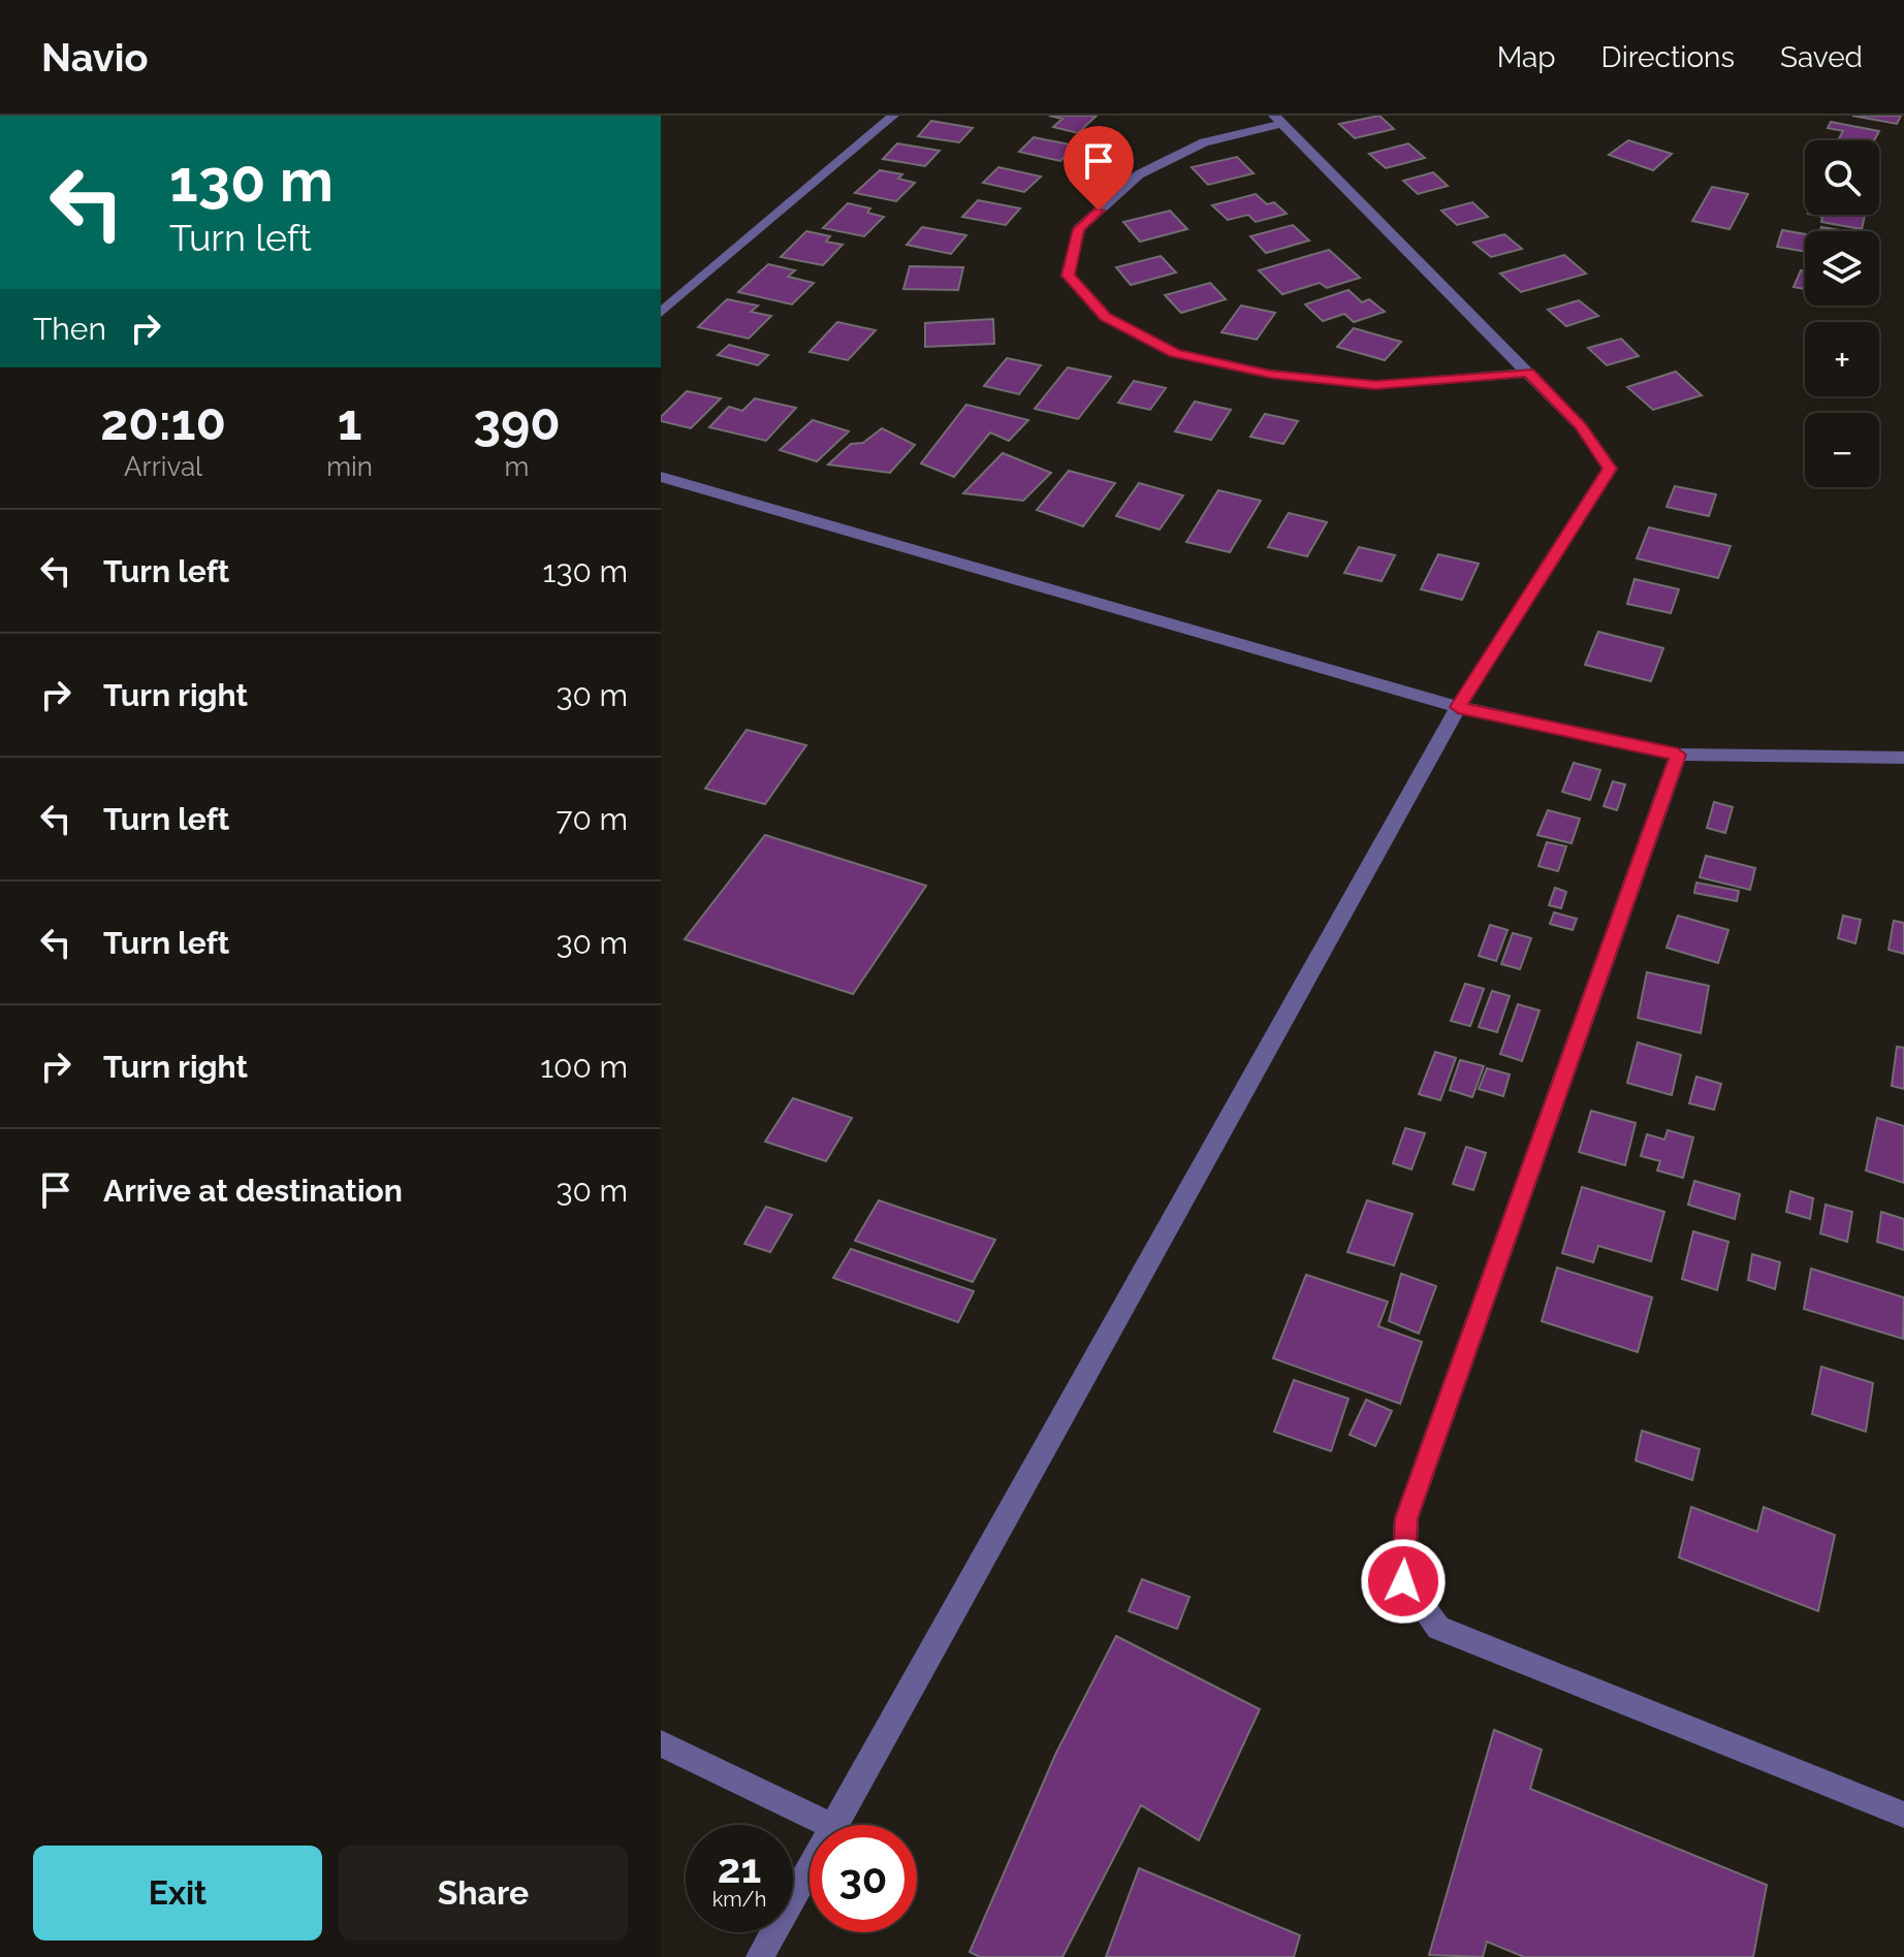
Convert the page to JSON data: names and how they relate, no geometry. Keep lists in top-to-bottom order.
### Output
{
  "page": {
    "header": "Navio",
    "nav": ["Map", "Directions", "Saved"],
    "turn": ["130 m", "Turn left"],
    "map_buttons": ["+", "−"],
    "then": "Then",
    "eta": [
      "20:10",
      "Arrival",
      "1",
      "min",
      "390",
      "m"
    ],
    "list": [
      {
        "name": "Turn left",
        "value": "130 m"
      },
      {
        "name": "Turn right",
        "value": "30 m"
      },
      {
        "name": "Turn left",
        "value": "70 m"
      },
      {
        "name": "Turn left",
        "value": "30 m"
      },
      {
        "name": "Turn right",
        "value": "100 m"
      },
      {
        "name": "Arrive at destination",
        "value": "30 m"
      }
    ],
    "speed": "21 km/h",
    "limit": "30",
    "buttons": ["Exit", "Share"]
  }
}
